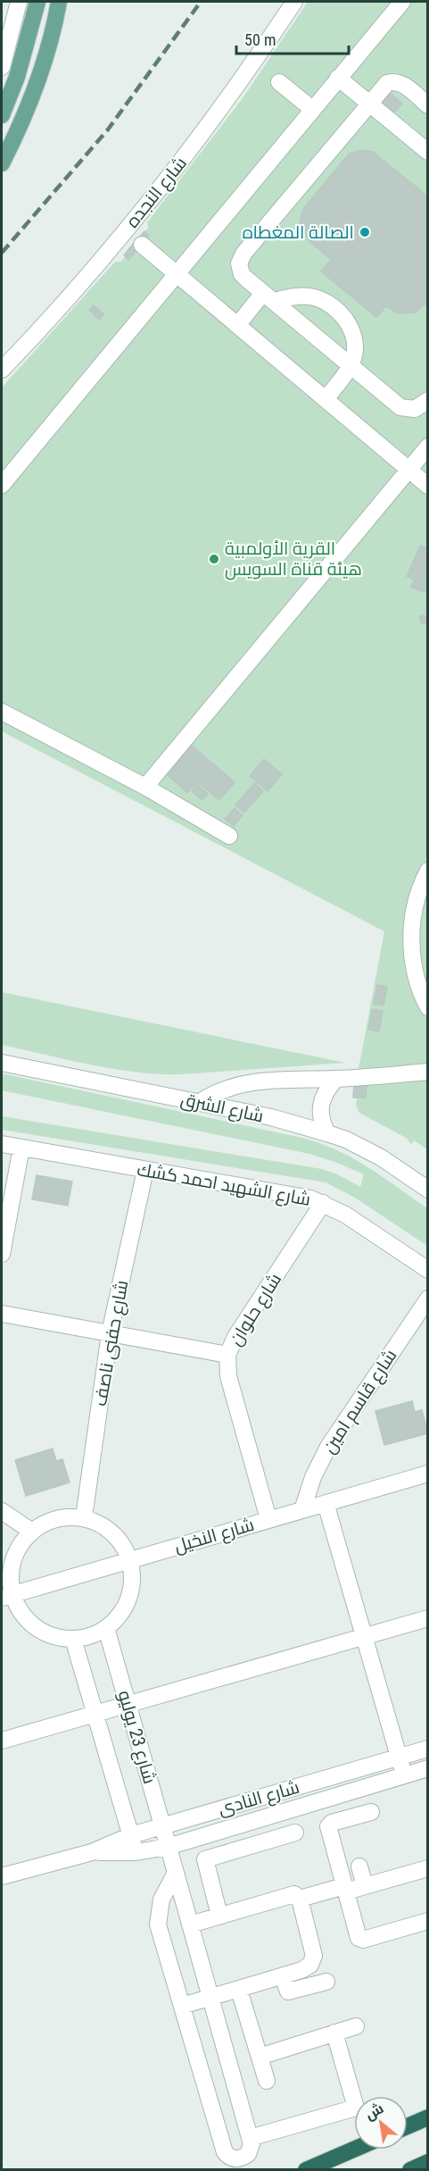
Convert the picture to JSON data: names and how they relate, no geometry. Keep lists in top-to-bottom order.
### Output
{
  "streets": {
    "street": [
      "شارع النجده",
      "شارع الشرق",
      "شارع الشهيد احمد كشك",
      "شارع حلوان",
      "شارع حفنى ناصف",
      "شارع قاسم امين",
      "شارع النخيل",
      "شارع 23 يوليو",
      "شارع النادى"
    ]
  },
  "crossings": [
    ["شارع الشهيد احمد كشك", "شارع حلوان"],
    ["شارع الشهيد احمد كشك", "شارع حفنى ناصف"],
    ["شارع حلوان", "شارع النخيل"],
    ["شارع قاسم امين", "شارع النخيل"],
    ["شارع 23 يوليو", "شارع النادى"]
  ],
  "places": ["الصالة المغطاه", "القرية الأولمبية هيئة قناة السويس"],
  "scale_bar": "50 m",
  "north": "top left"
}
